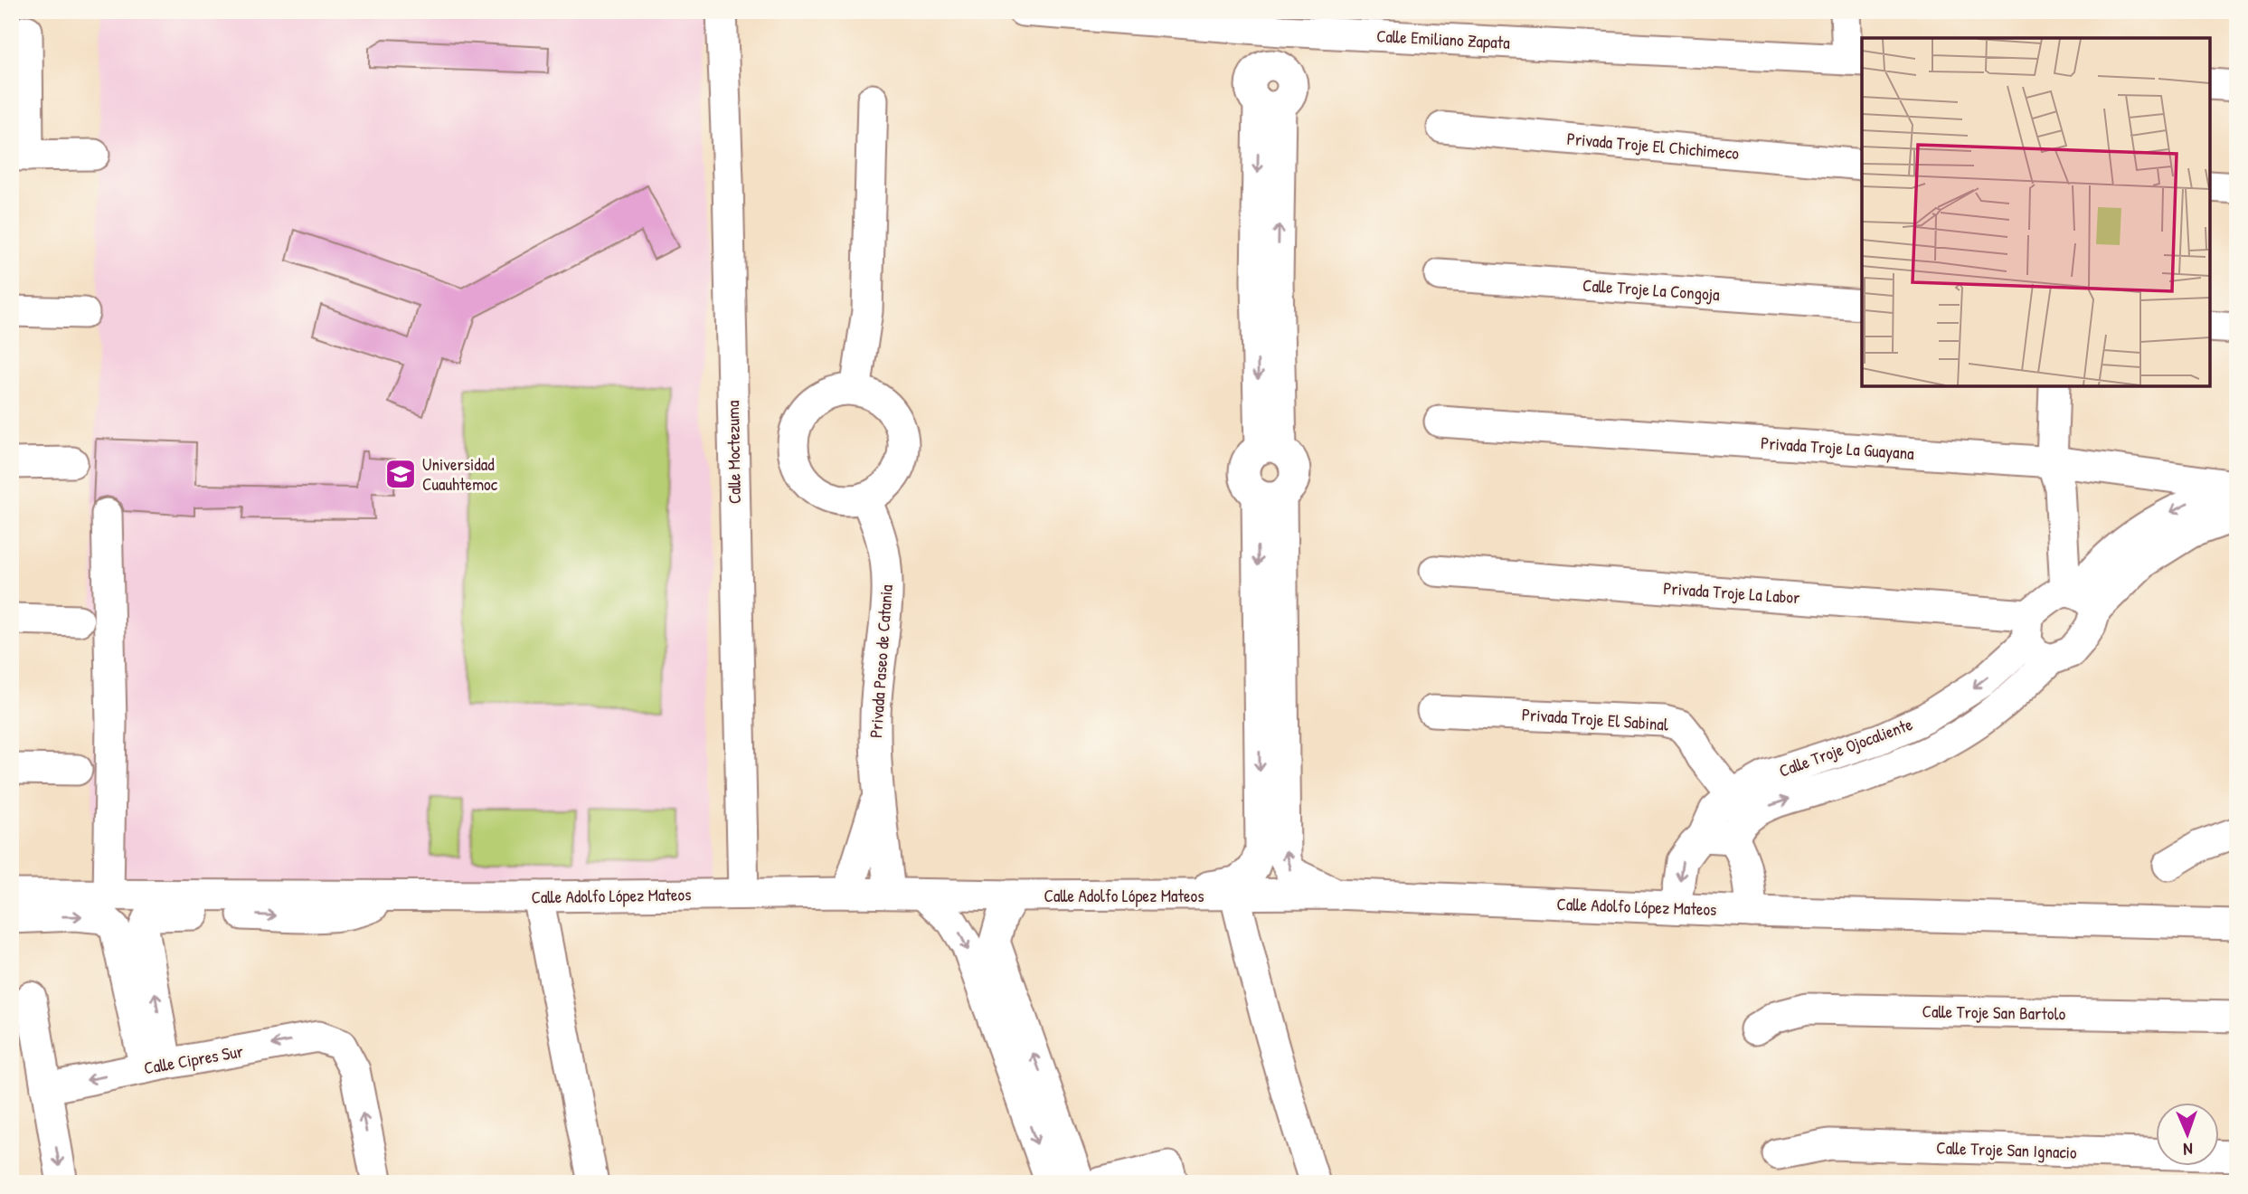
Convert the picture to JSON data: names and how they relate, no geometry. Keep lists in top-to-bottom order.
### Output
{
  "streets": {
    "street": [
      "Calle Emiliano Zapata",
      "Privada Troje El Chichimeco",
      "Calle Troje La Congoja",
      "Privada Troje La Guayana",
      "Calle Moctezuma",
      "Privada Troje La Labor",
      "Privada Paseo de Catania",
      "Privada Troje El Sabinal",
      "Calle Troje Ojocaliente",
      "Calle Adolfo López Mateos",
      "Calle Troje San Bartolo",
      "Calle Cipres Sur",
      "Calle Troje San Ignacio"
    ]
  },
  "crossings": [
    ["Calle Moctezuma", "Calle Adolfo López Mateos"],
    ["Privada Troje La Labor", "Calle Troje Ojocaliente"],
    ["Privada Paseo de Catania", "Calle Adolfo López Mateos"],
    ["Privada Troje El Sabinal", "Calle Troje Ojocaliente"],
    ["Calle Troje Ojocaliente", "Calle Adolfo López Mateos"]
  ],
  "places": {
    "school or university": ["Universidad Cuauhtemoc"]
  },
  "north": "bottom"
}
